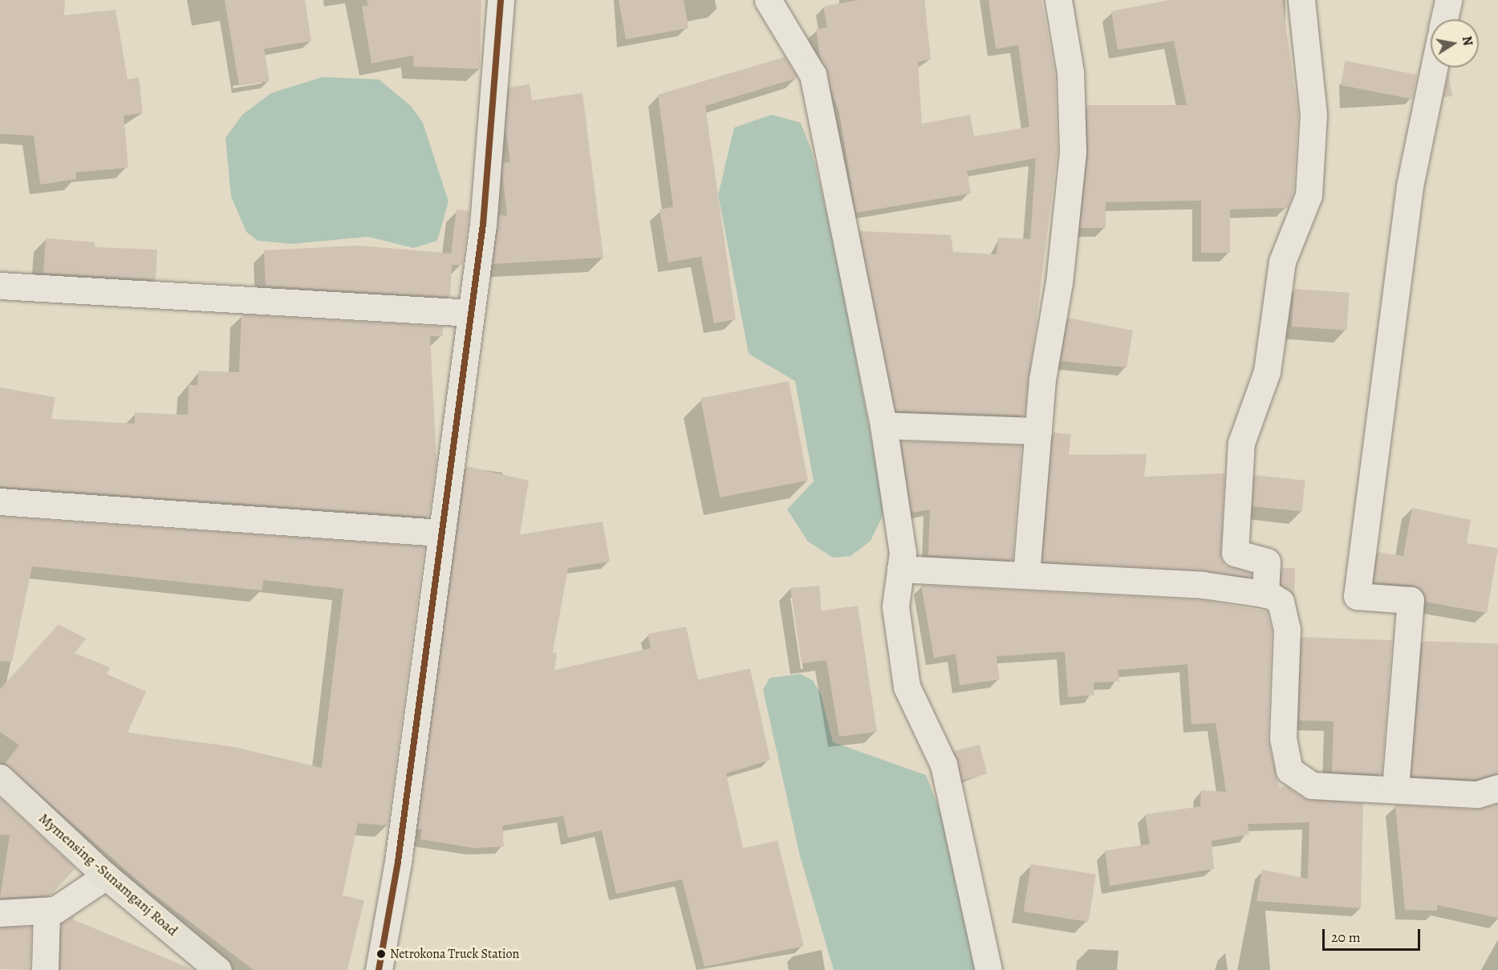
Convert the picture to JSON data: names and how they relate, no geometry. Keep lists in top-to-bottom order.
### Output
{
  "streets": {
    "main road": ["Mymensing -Sunamganj Road"]
  },
  "places": ["Netrokona Truck Station"],
  "scale_bar": "20 m",
  "north": "right"
}
